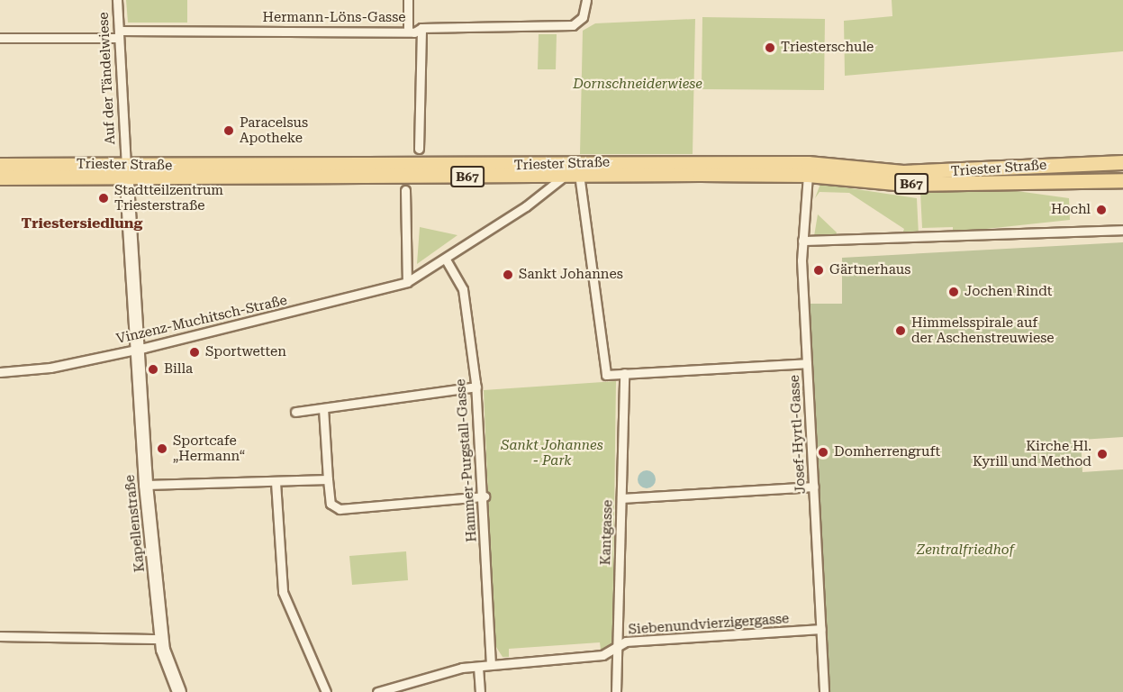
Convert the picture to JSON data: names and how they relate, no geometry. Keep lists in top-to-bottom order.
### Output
{
  "streets": {
    "main road": [
      "Auf der Tändelwiese",
      "Triester Straße",
      "B67",
      "Kapellenstraße"
    ],
    "street": [
      "Hermann-Löns-Gasse",
      "Vinzenz-Muchitsch-Straße",
      "Josef-Hyrtl-Gasse",
      "Hammer-Purgstall-Gasse",
      "Kantgasse",
      "Siebenundvierzigergasse"
    ]
  },
  "crossings": [
    ["Hermann-Löns-Gasse", "Auf der Tändelwiese"],
    ["Auf der Tändelwiese", "Triester Straße"],
    ["Auf der Tändelwiese", "Vinzenz-Muchitsch-Straße"],
    ["Auf der Tändelwiese", "Kapellenstraße"],
    ["Triester Straße", "Vinzenz-Muchitsch-Straße"],
    ["Triester Straße", "Josef-Hyrtl-Gasse"],
    ["Triester Straße", "Kantgasse"],
    ["Vinzenz-Muchitsch-Straße", "Hammer-Purgstall-Gasse"],
    ["Vinzenz-Muchitsch-Straße", "Kapellenstraße"],
    ["Josef-Hyrtl-Gasse", "Siebenundvierzigergasse"],
    ["Hammer-Purgstall-Gasse", "Siebenundvierzigergasse"],
    ["Kantgasse", "Siebenundvierzigergasse"]
  ],
  "districts": ["Triestersiedlung"],
  "parks": ["Dornschneiderwiese", "Sankt Johannes - Park", "Zentralfriedhof"],
  "places": [
    "Triesterschule",
    "Paracelsus Apotheke",
    "Stadtteilzentrum Triesterstraße",
    "Hochl",
    "Gärtnerhaus",
    "Sankt Johannes",
    "Jochen Rindt",
    "Himmelsspirale auf der Aschenstreuwiese",
    "Sportwetten",
    "Billa",
    "Sportcafe „Hermann“",
    "Domherrengruft",
    "Kirche Hl. Kyrill und Method"
  ]
}
